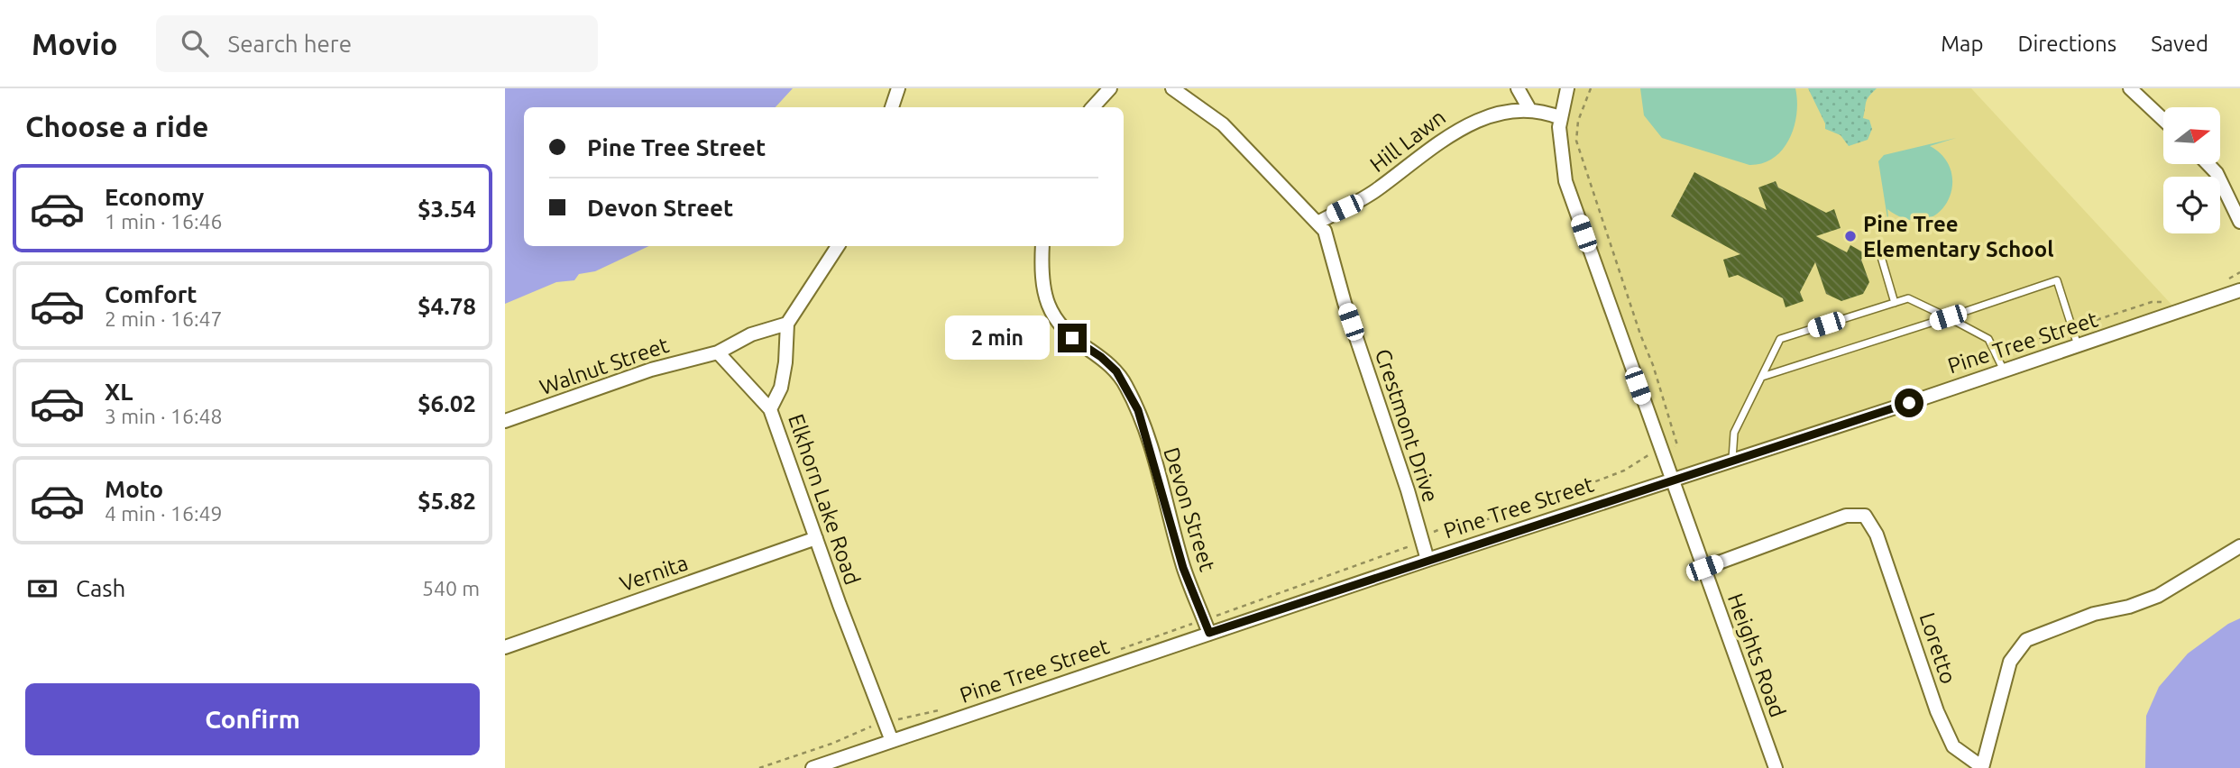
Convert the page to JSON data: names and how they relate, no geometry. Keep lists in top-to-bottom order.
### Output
{
  "streets": {
    "street": [
      "Hill Lawn",
      "Pine Tree Street",
      "Walnut Street",
      "Crestmont Drive",
      "Elkhorn Lake Road",
      "Devon Street",
      "Vernita",
      "Loretto",
      "Heights Road"
    ]
  },
  "crossings": [
    ["Hill Lawn", "Crestmont Drive"],
    ["Pine Tree Street", "Crestmont Drive"],
    ["Pine Tree Street", "Elkhorn Lake Road"],
    ["Pine Tree Street", "Devon Street"],
    ["Pine Tree Street", "Heights Road"],
    ["Walnut Street", "Elkhorn Lake Road"],
    ["Elkhorn Lake Road", "Vernita"],
    ["Loretto", "Heights Road"]
  ],
  "places": ["Pine Tree Elementary School"],
  "north": "right",
  "page": {
    "header": "Movio",
    "search": "Search here",
    "nav": ["Map", "Directions", "Saved"],
    "heading": "Choose a ride",
    "banner": ["Pine Tree Street", "Devon Street"],
    "list": [
      {
        "name": "Economy",
        "note": "1 min · 16:46",
        "value": "$3.54"
      },
      {
        "name": "Comfort",
        "note": "2 min · 16:47",
        "value": "$4.78"
      },
      {
        "name": "XL",
        "note": "3 min · 16:48",
        "value": "$6.02"
      },
      {
        "name": "Moto",
        "note": "4 min · 16:49",
        "value": "$5.82"
      }
    ],
    "bubble": "2 min",
    "pay": ["Cash", "540 m"],
    "buttons": "Confirm"
  }
}
